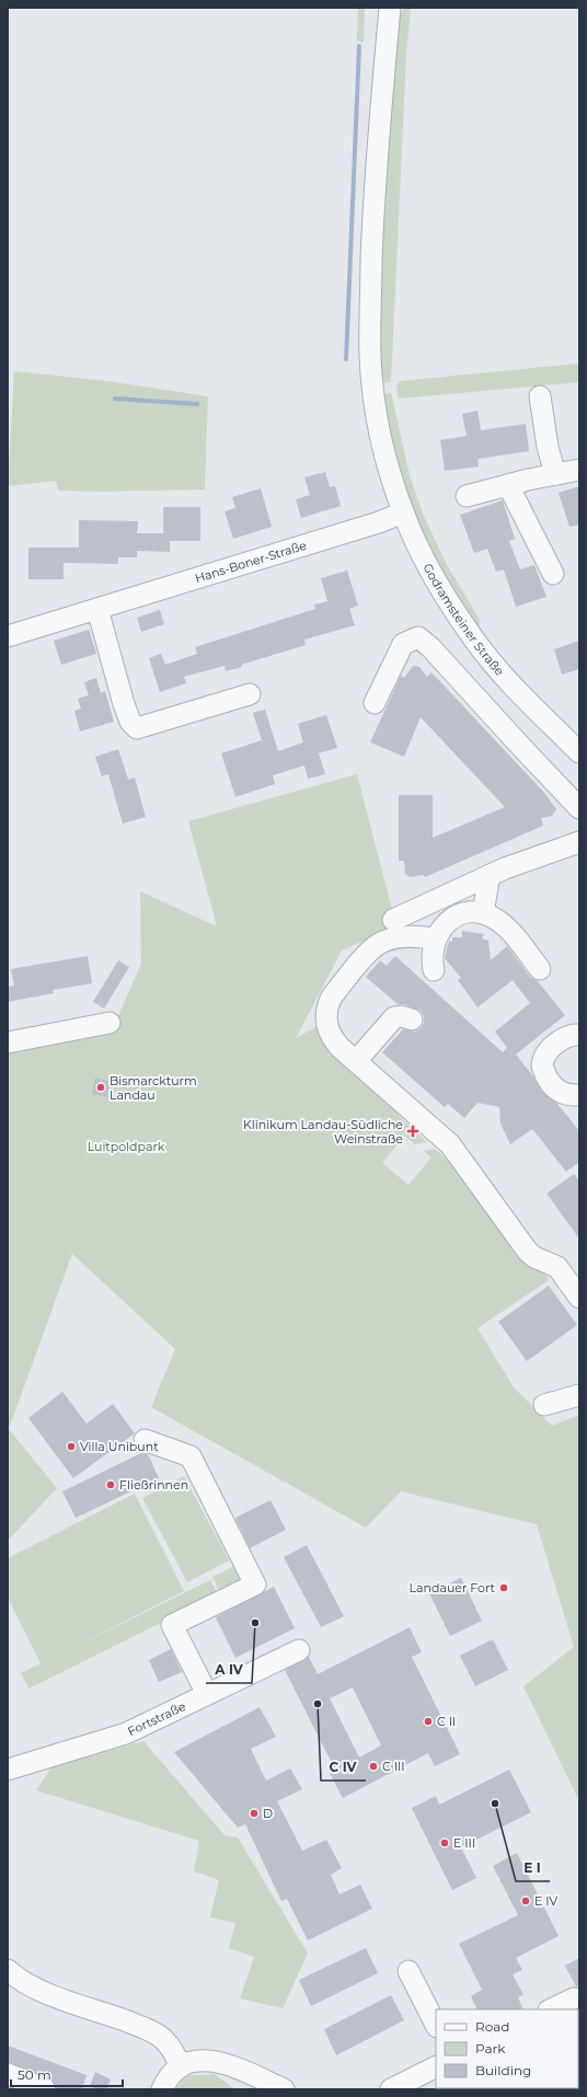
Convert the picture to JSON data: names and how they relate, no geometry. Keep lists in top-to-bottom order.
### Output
{
  "streets": {
    "street": ["Hans-Boner-Straße", "Godramsteiner Straße", "Fortstraße"]
  },
  "crossings": [
    ["Hans-Boner-Straße", "Godramsteiner Straße"]
  ],
  "parks": ["Luitpoldpark"],
  "places": {
    "other": [
      "Bismarckturm Landau",
      "Villa Unibunt",
      "Fließrinnen",
      "Landauer Fort",
      "A IV",
      "C IV",
      "C II",
      "C III",
      "E I",
      "D",
      "E III",
      "E IV"
    ],
    "health": ["Klinikum Landau-Südliche Weinstraße"]
  },
  "legend": ["Road", "Park", "Building"],
  "scale_bar": "50 m"
}
